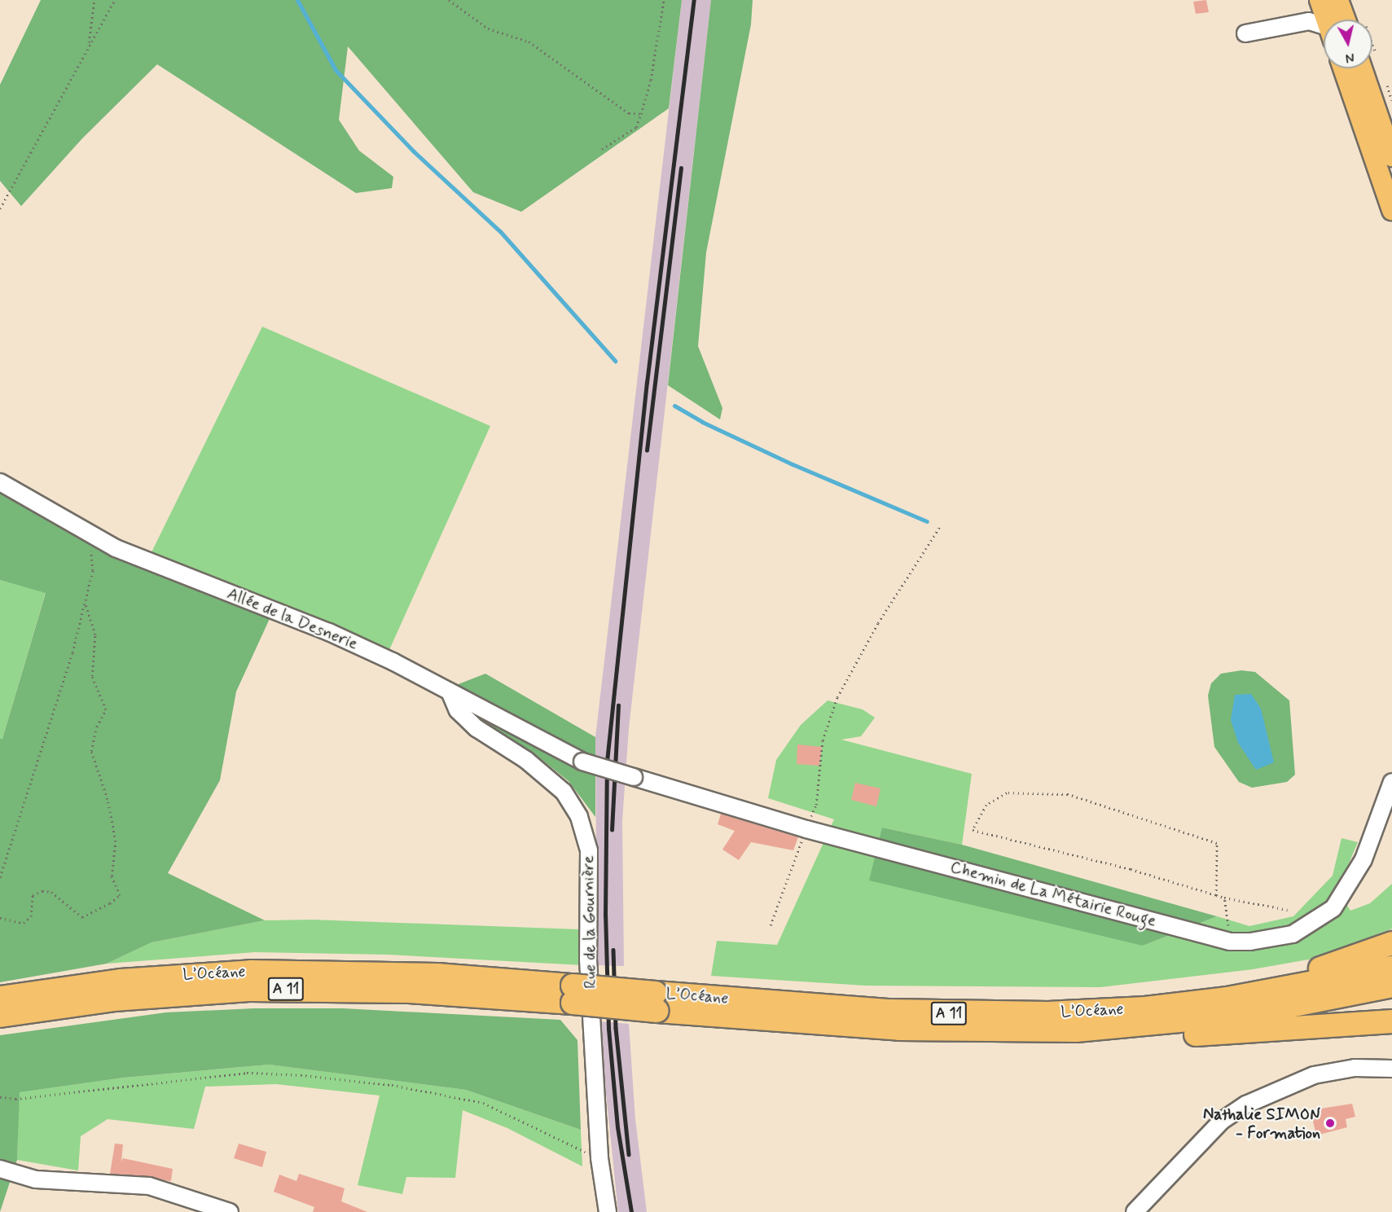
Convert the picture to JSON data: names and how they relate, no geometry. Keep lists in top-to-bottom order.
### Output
{
  "streets": {
    "highway": ["L’Océane", "A 11"],
    "street": ["Allée de la Desnerie", "Chemin de La Métairie Rouge", "Rue de la Gournière"]
  },
  "crossings": [
    ["Allée de la Desnerie", "Chemin de La Métairie Rouge"],
    ["Allée de la Desnerie", "Rue de la Gournière"]
  ],
  "places": ["Nathalie SIMON - Formation"],
  "north": "bottom"
}
